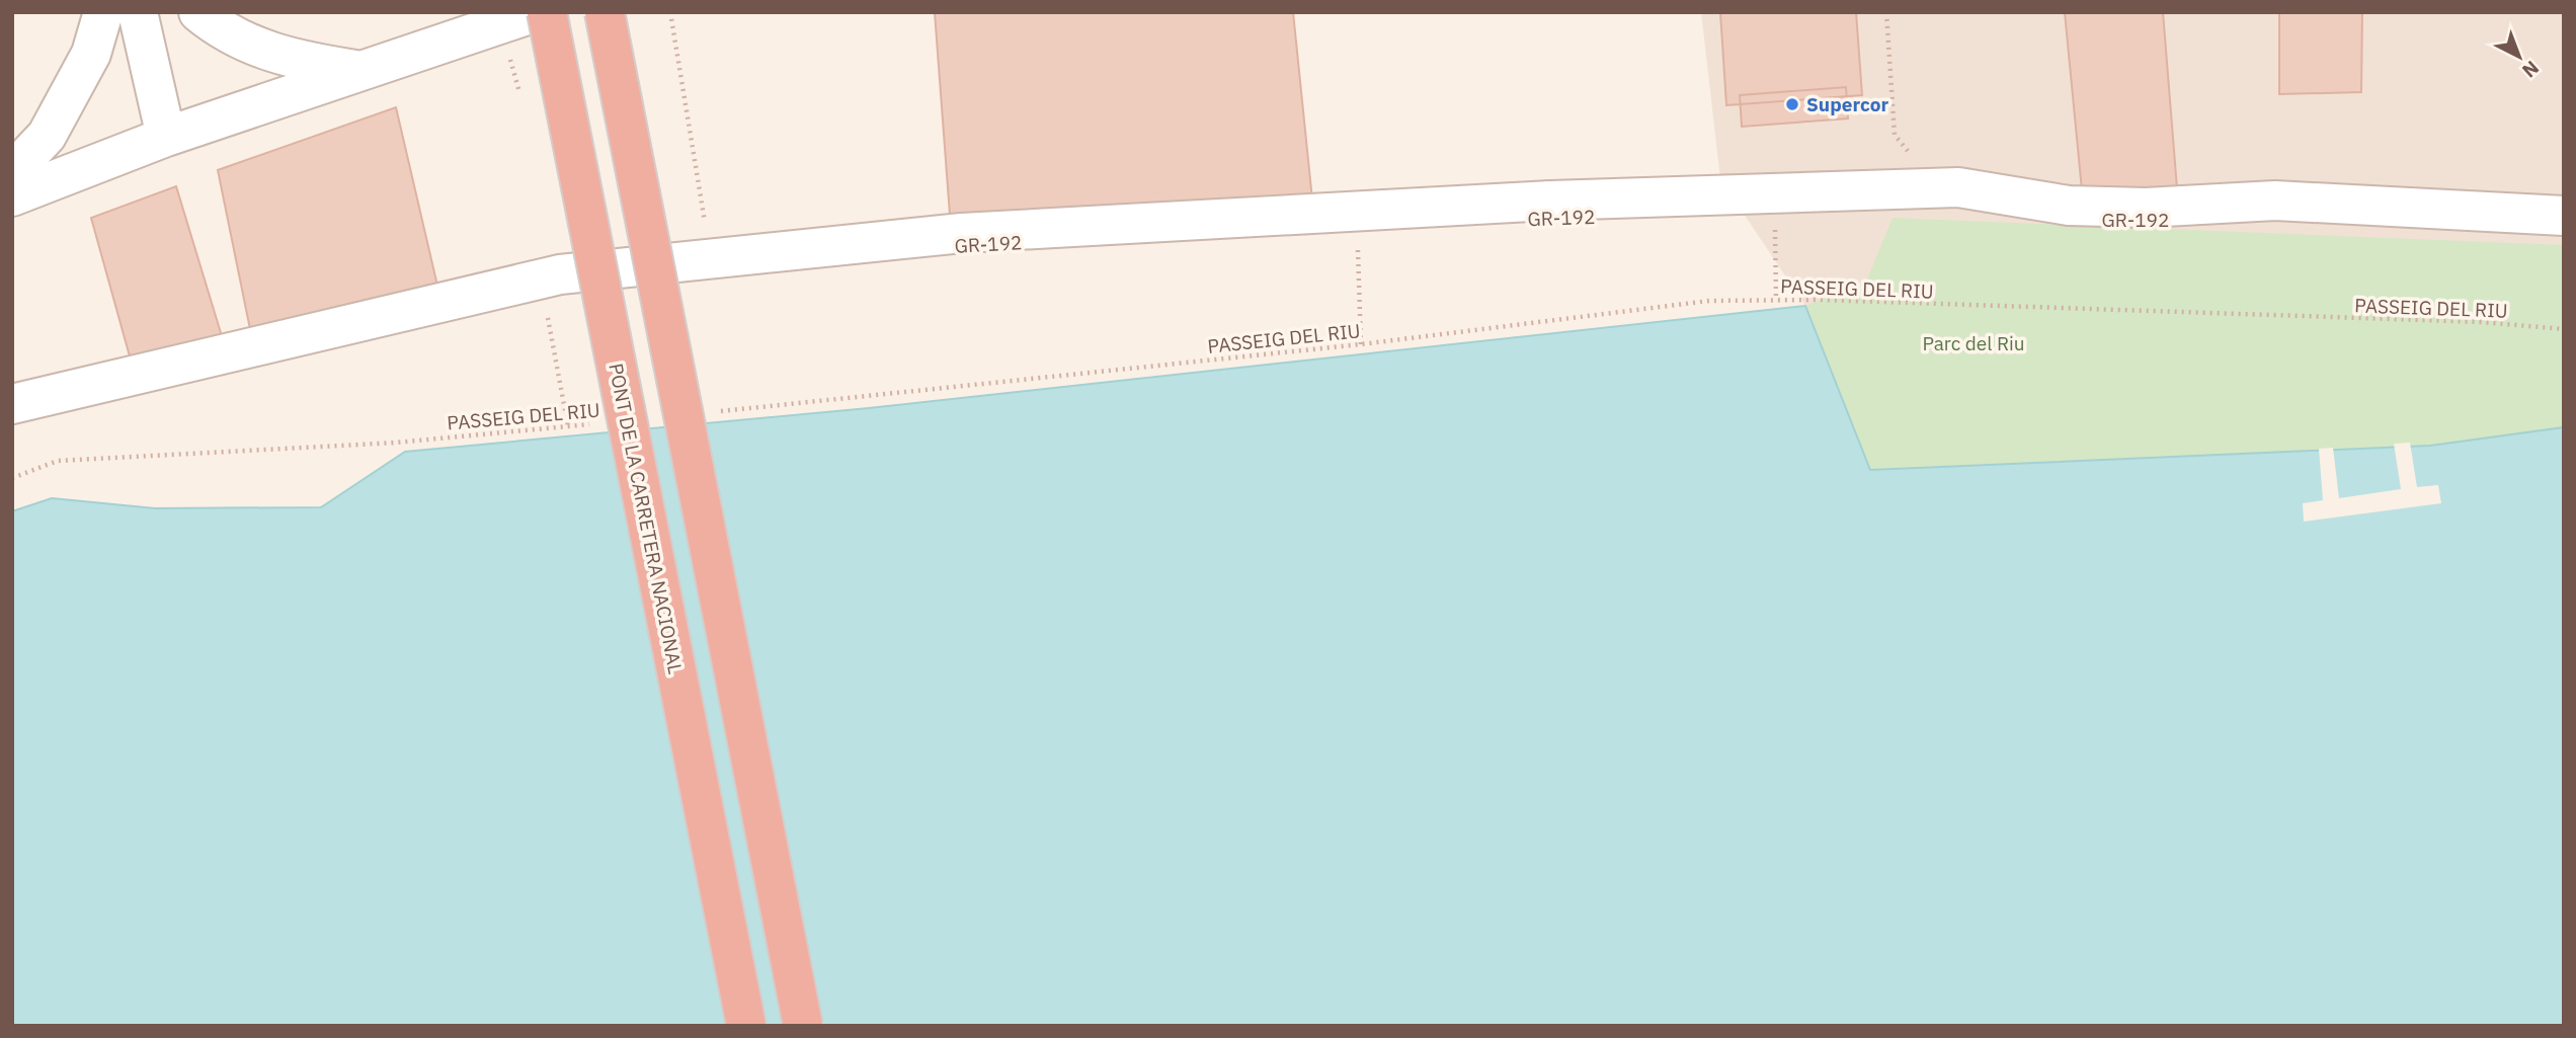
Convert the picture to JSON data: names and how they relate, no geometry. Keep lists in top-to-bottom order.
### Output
{
  "streets": {
    "highway": ["PONT DE LA CARRETERA NACIONAL"],
    "path": ["PASSEIG DEL RIU"]
  },
  "parks": ["Parc del Riu"],
  "places": ["Supercor"],
  "north": "bottom right"
}
